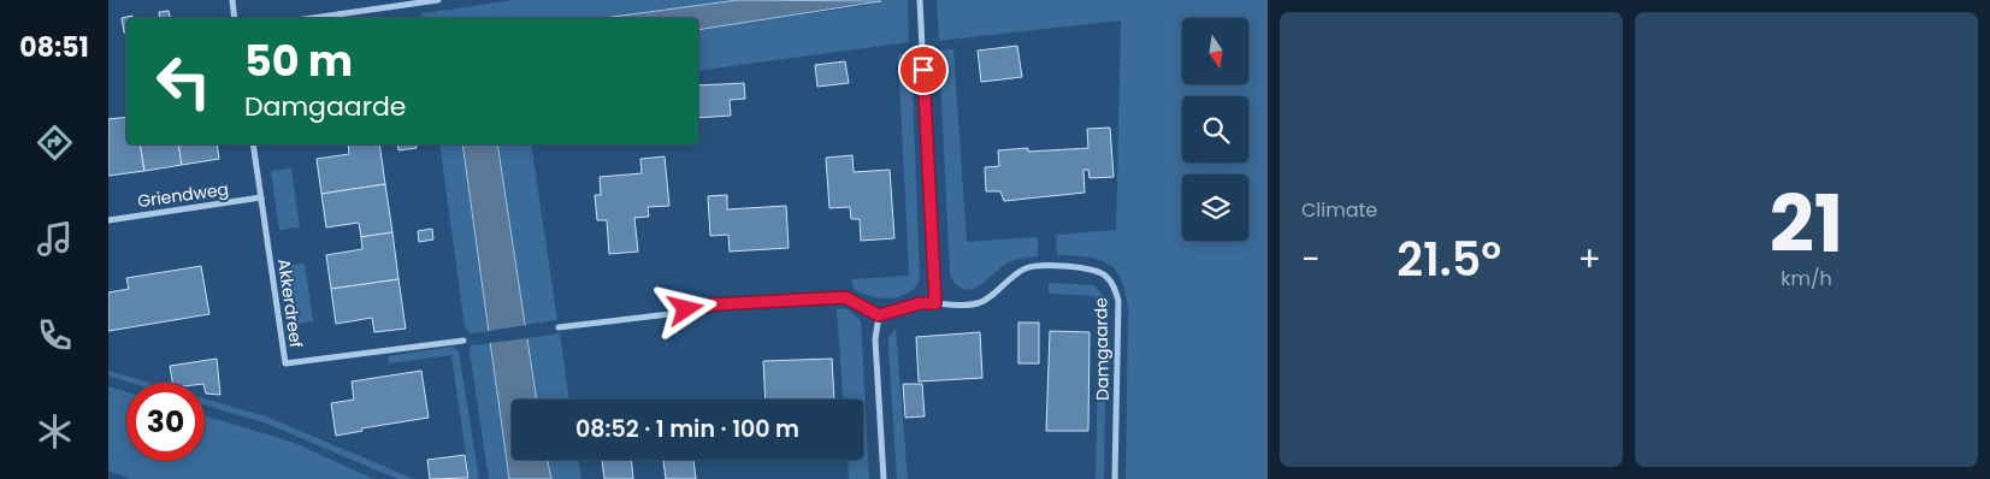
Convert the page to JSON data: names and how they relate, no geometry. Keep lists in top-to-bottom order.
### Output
{
  "streets": {
    "street": ["Griendweg", "Akkerdreef", "Damgaarde"]
  },
  "crossings": [
    ["Griendweg", "Akkerdreef"]
  ],
  "north": "bottom",
  "page": {
    "tabs": "08:51",
    "tile": [
      "Climate",
      ["21", "km/h"]
    ],
    "turn": ["50 m", "Damgaarde"],
    "heat": ["−", "21.5°", "+"],
    "limit": "30",
    "trip": "08:52 · 1 min · 100 m"
  }
}
